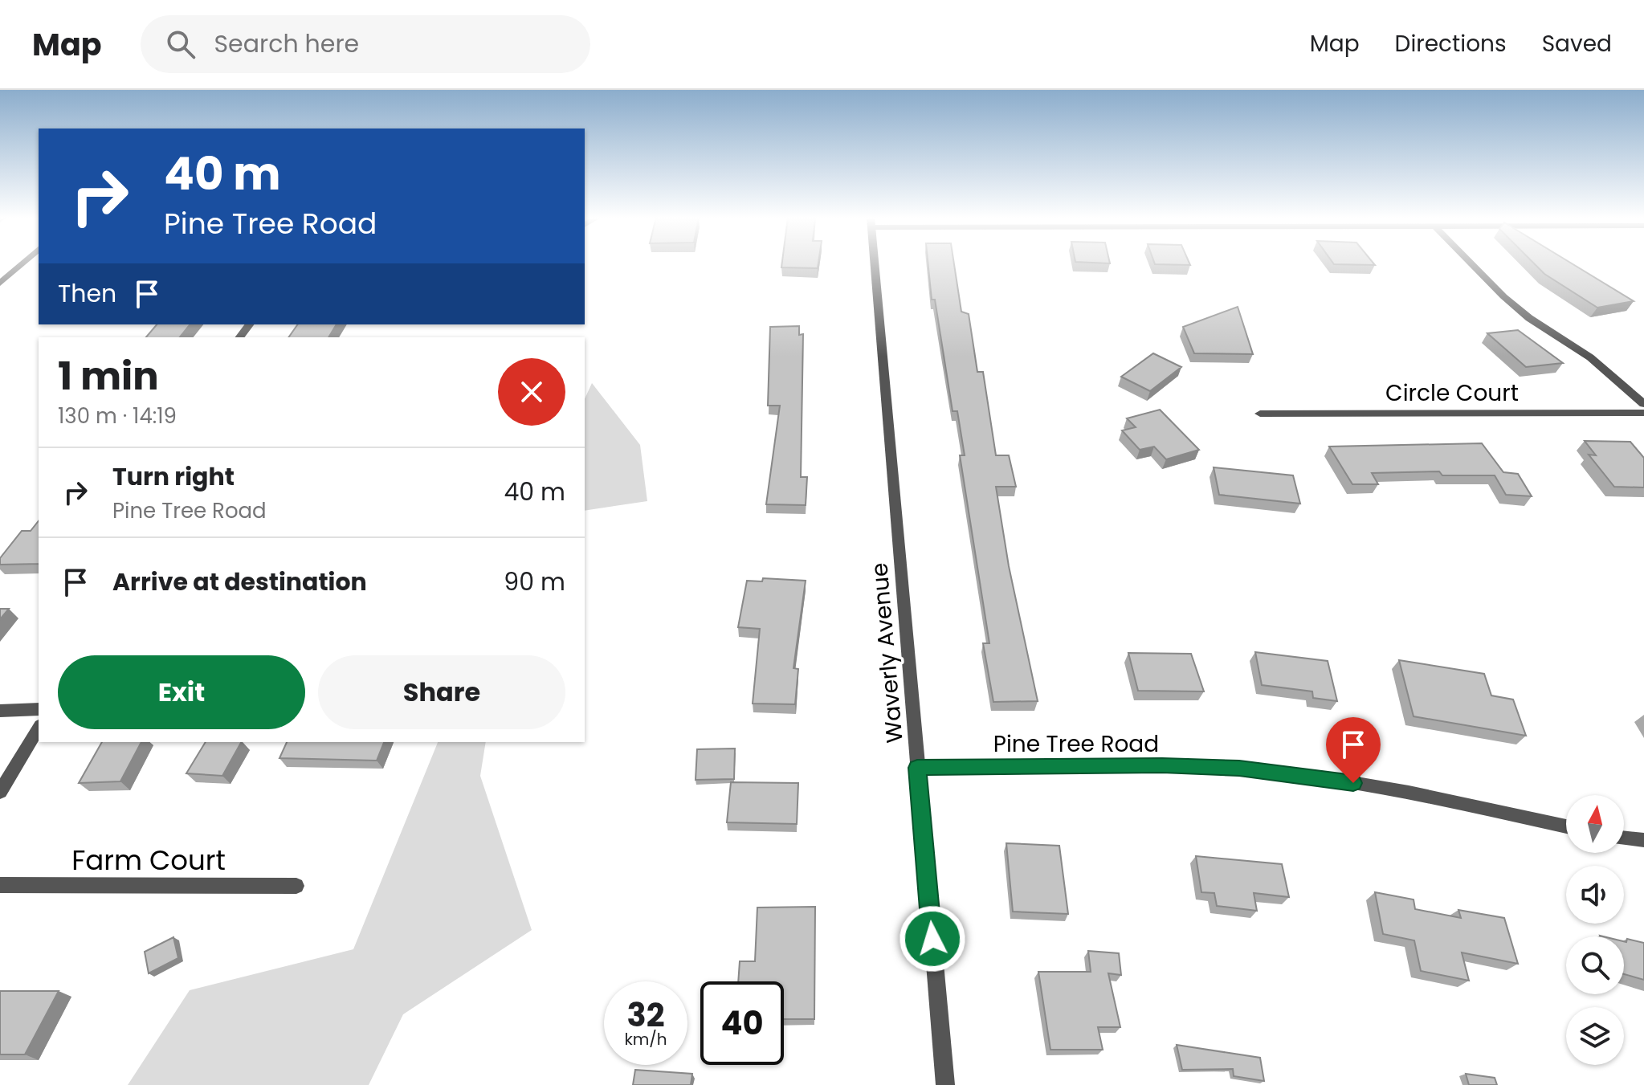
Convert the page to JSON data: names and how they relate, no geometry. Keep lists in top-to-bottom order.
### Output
{
  "streets": {
    "street": [
      "Circle Court",
      "Waverly Avenue",
      "Pine Tree Road",
      "Farm Court"
    ]
  },
  "crossings": [
    ["Waverly Avenue", "Pine Tree Road"]
  ],
  "north": "top",
  "page": {
    "header": "Map",
    "search": "Search here",
    "nav": ["Map", "Directions", "Saved"],
    "turn": ["40 m", "Pine Tree Road"],
    "then": "Then",
    "heading": ["1 min", "130 m · 14:19"],
    "list": [
      {
        "name": "Turn right",
        "note": "Pine Tree Road",
        "value": "40 m"
      },
      {
        "name": "Arrive at destination",
        "value": "90 m"
      }
    ],
    "buttons": ["Exit", "Share"],
    "speed": "32 km/h",
    "limit": "40"
  }
}
